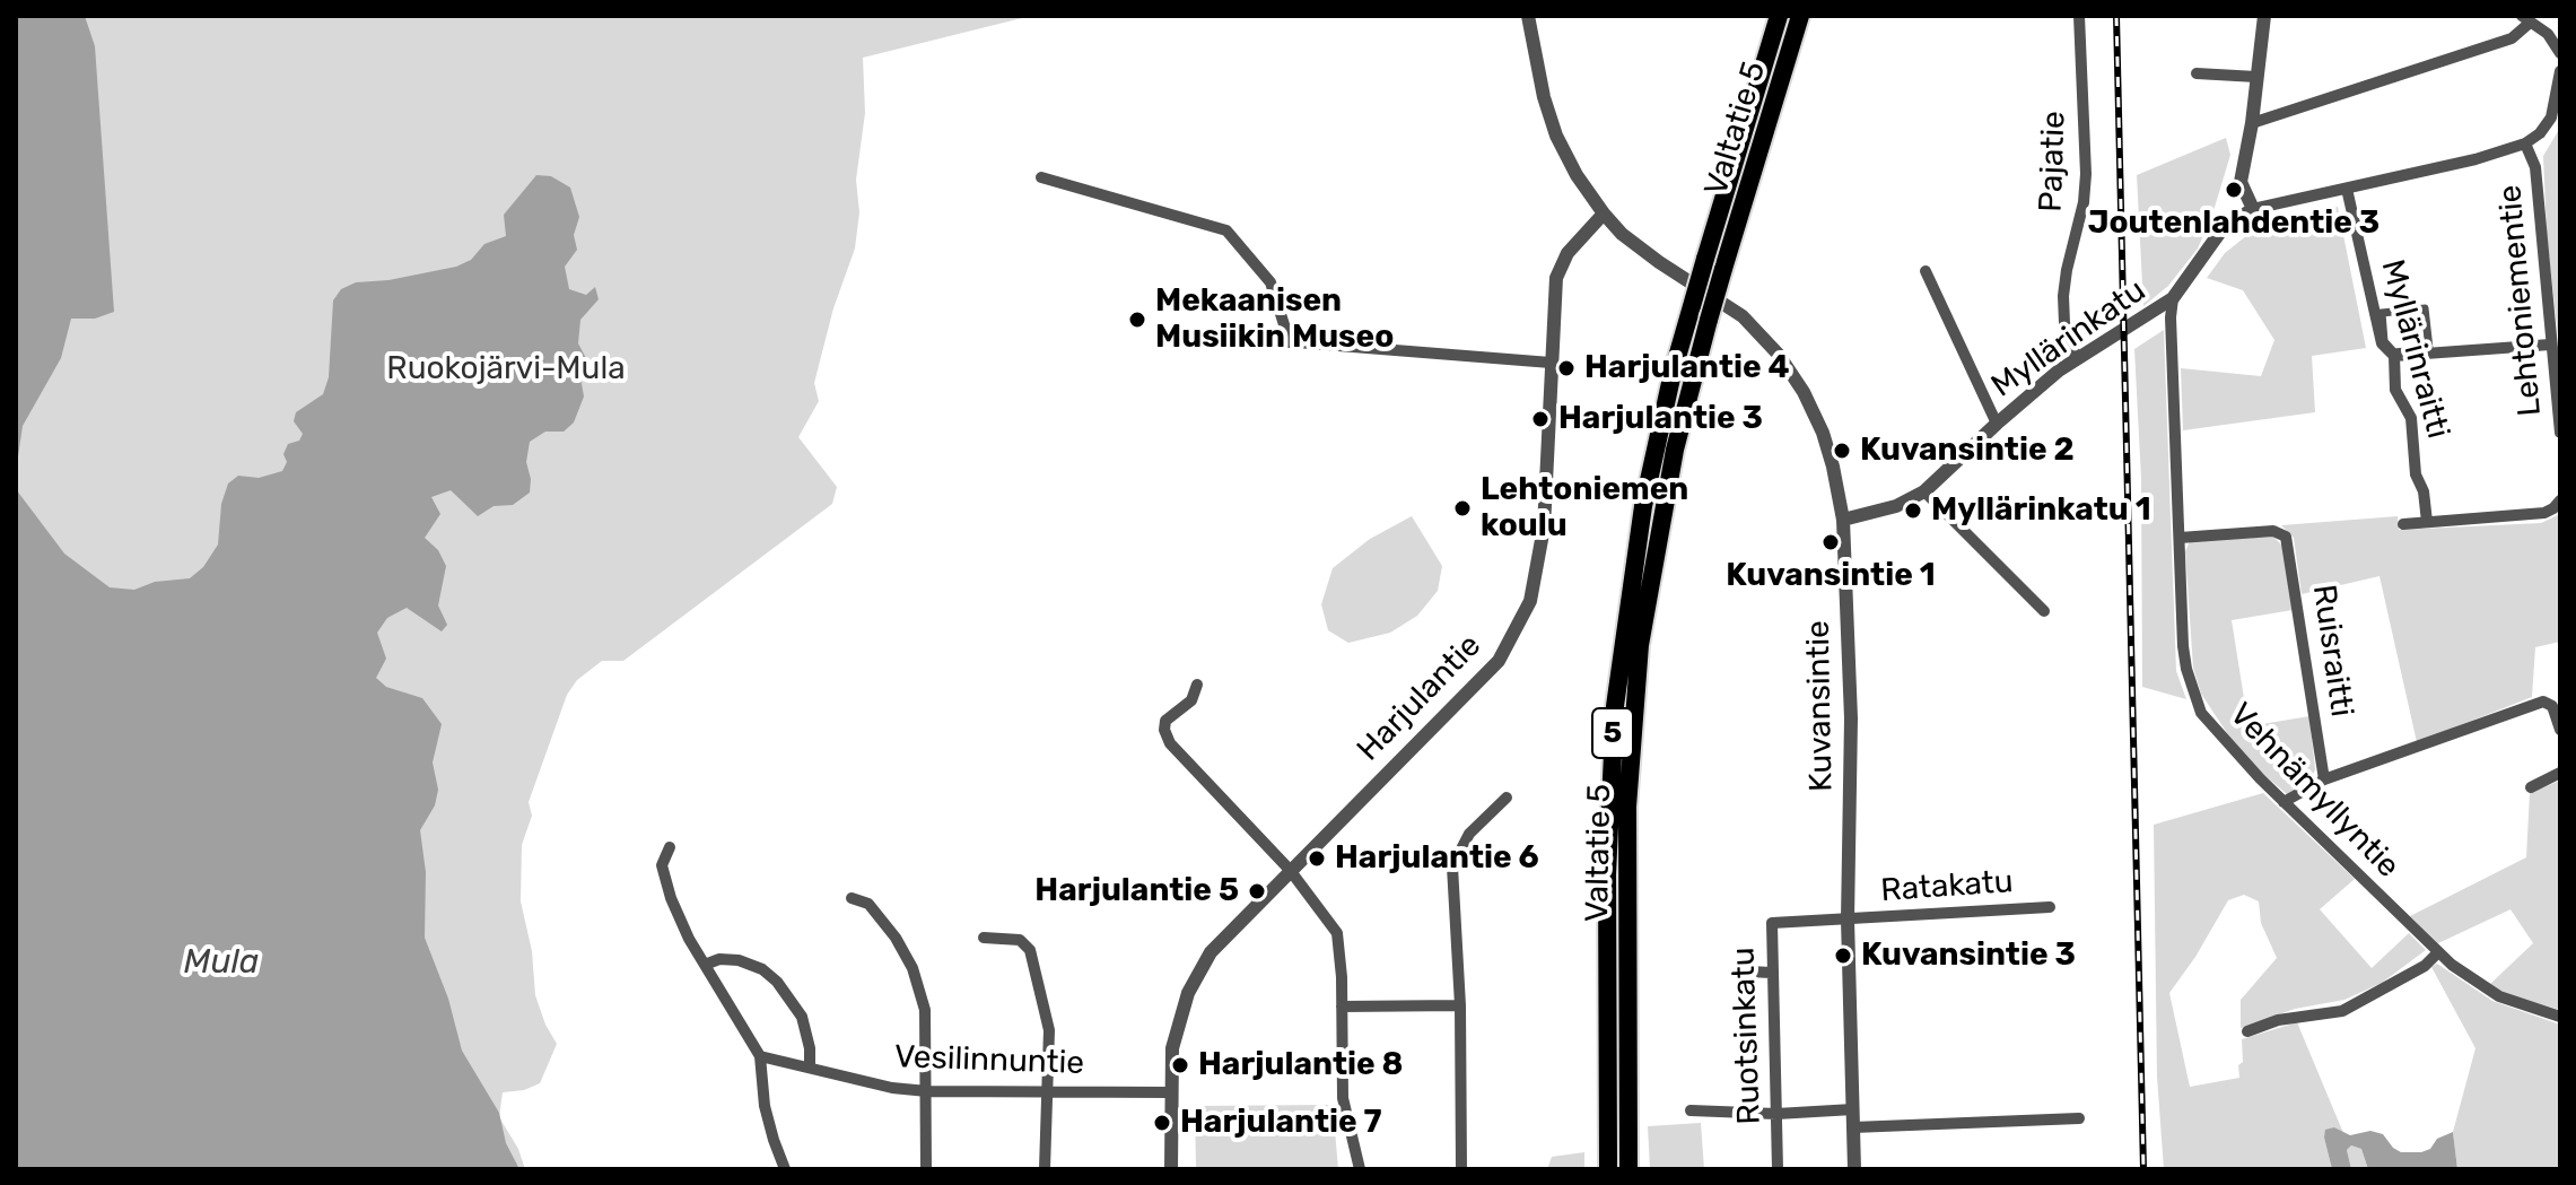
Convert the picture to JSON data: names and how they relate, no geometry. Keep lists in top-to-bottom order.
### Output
{
  "streets": {
    "highway": ["Valtatie 5", "5"],
    "street": [
      "Pajatie",
      "Lehtoniementie",
      "Myllärinkatu",
      "Myllärinraitti",
      "Ruisraitti",
      "Harjulantie",
      "Kuvansintie",
      "Vehnämyllyntie",
      "Ratakatu",
      "Ruotsinkatu",
      "Vesilinnuntie"
    ]
  },
  "crossings": [
    ["Pajatie", "Myllärinkatu"],
    ["Lehtoniementie", "Myllärinkatu"],
    ["Myllärinkatu", "Myllärinraitti"],
    ["Myllärinkatu", "Kuvansintie"],
    ["Myllärinkatu", "Vehnämyllyntie"],
    ["Ruisraitti", "Vehnämyllyntie"],
    ["Harjulantie", "Kuvansintie"],
    ["Harjulantie", "Vesilinnuntie"],
    ["Kuvansintie", "Ratakatu"],
    ["Kuvansintie", "Ruotsinkatu"],
    ["Ratakatu", "Ruotsinkatu"]
  ],
  "water": ["Mula"],
  "parks": ["Ruokojärvi-Mula"],
  "places": [
    "Joutenlahdentie 3",
    "Mekaanisen Musiikin Museo",
    "Harjulantie 4",
    "Harjulantie 3",
    "Kuvansintie 2",
    "Lehtoniemen koulu",
    "Myllärinkatu 1",
    "Kuvansintie 1",
    "Harjulantie 6",
    "Harjulantie 5",
    "Kuvansintie 3",
    "Harjulantie 8",
    "Harjulantie 7"
  ]
}
